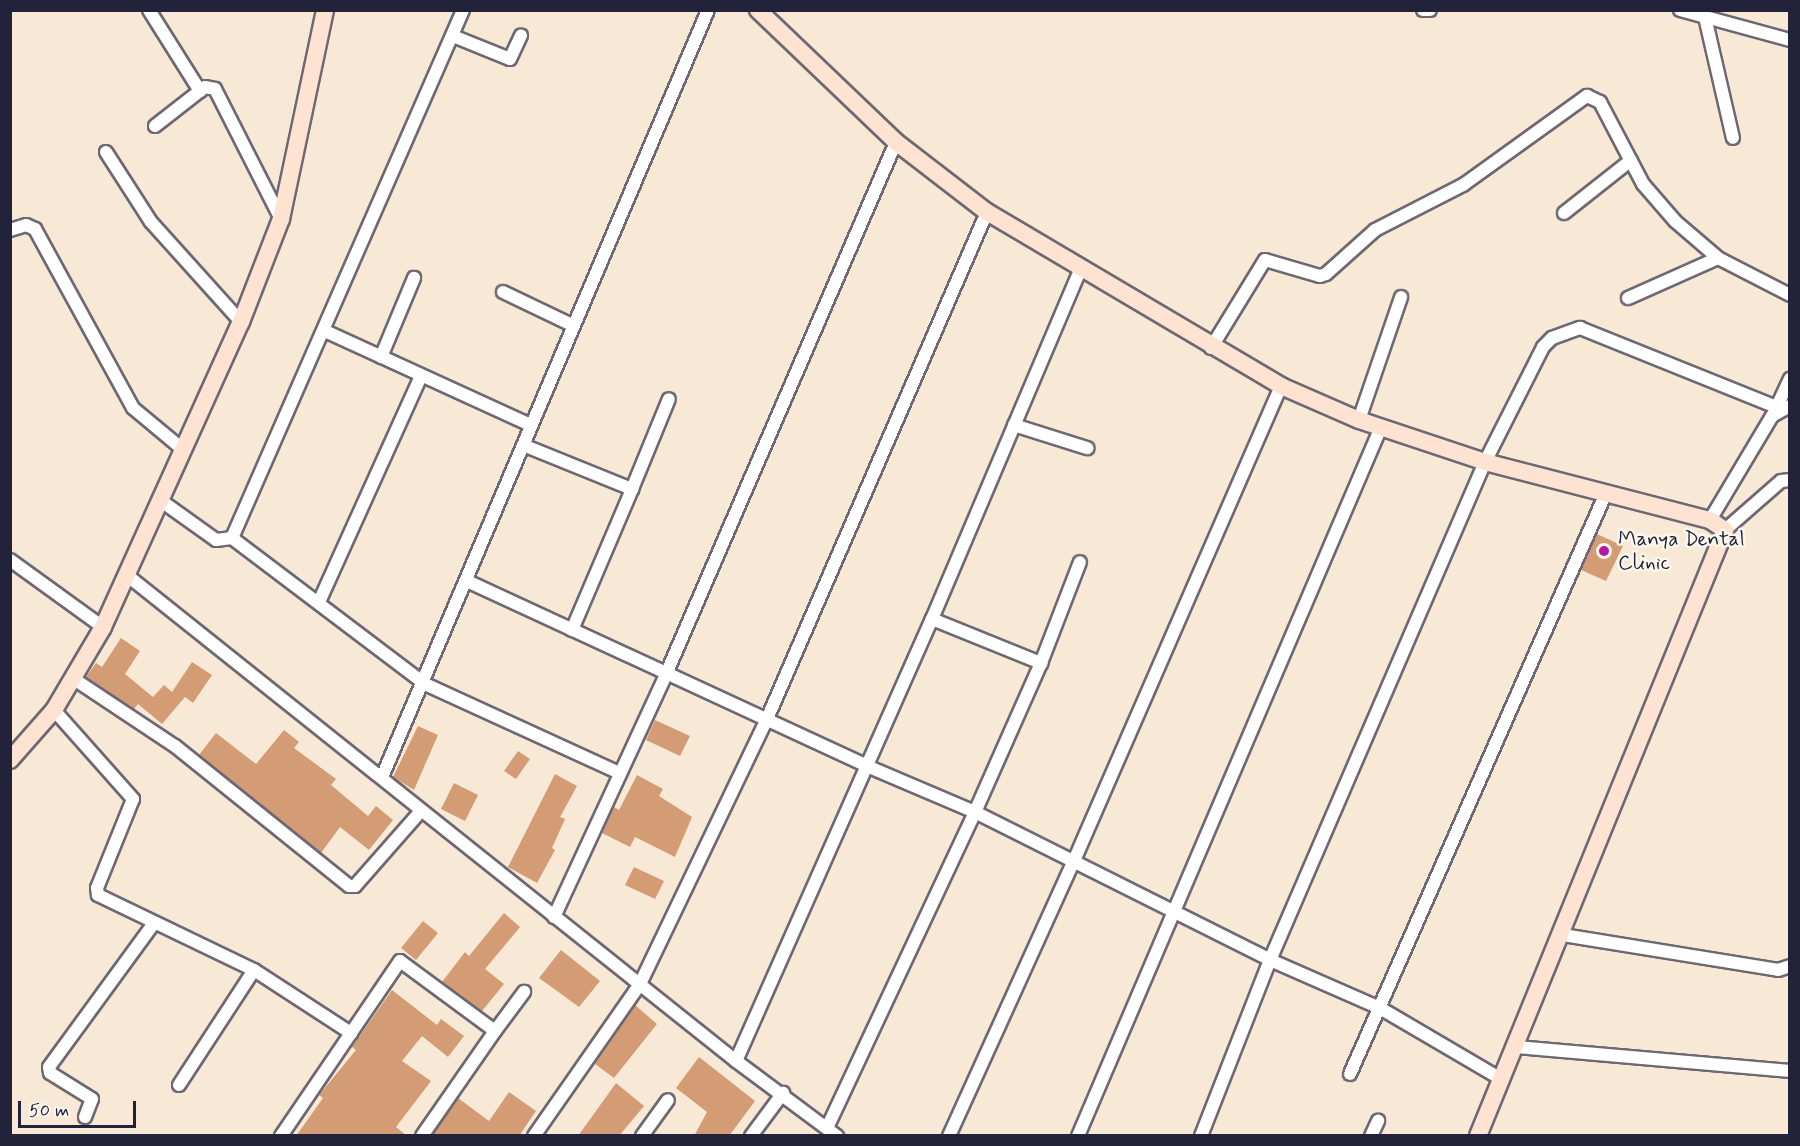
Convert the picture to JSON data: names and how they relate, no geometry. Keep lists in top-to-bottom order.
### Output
{
  "places": ["Manya Dental Clinic"],
  "scale_bar": "50 m"
}
